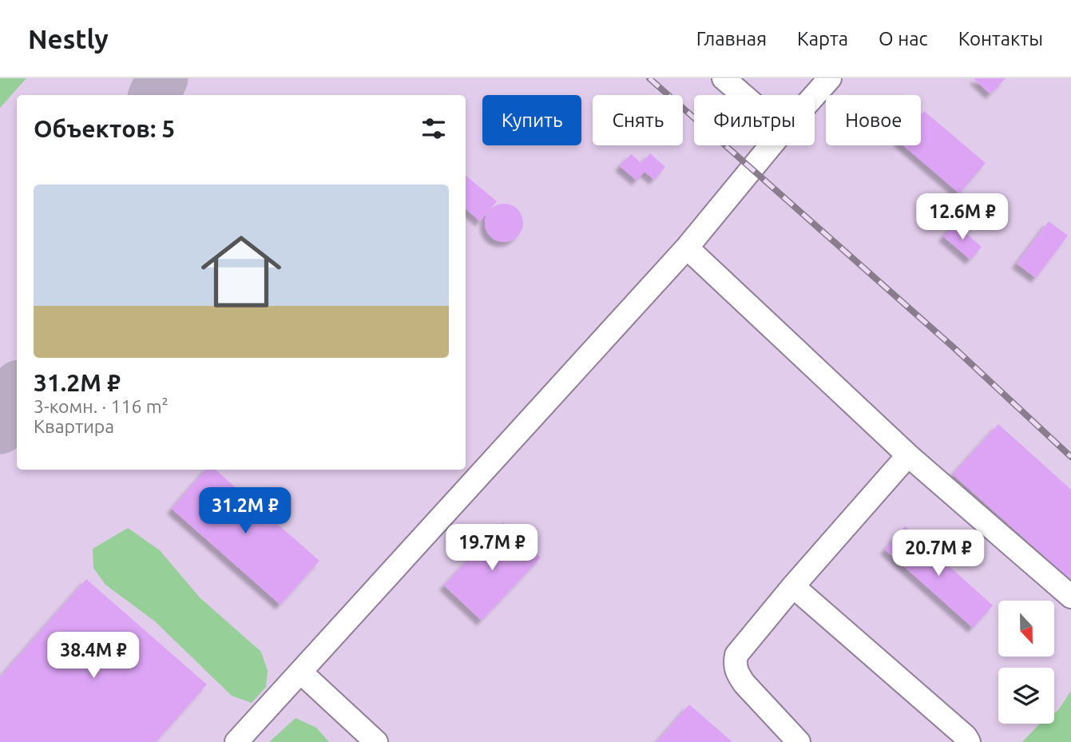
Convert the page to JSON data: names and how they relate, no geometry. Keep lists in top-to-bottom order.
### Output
{
  "north": "bottom",
  "page": {
    "header": "Nestly",
    "nav": [
      "Главная",
      "Карта",
      "О нас",
      "Контакты"
    ],
    "chip": [
      "Купить",
      "Снять",
      "Фильтры",
      "Новое"
    ],
    "heading": "Объектов: 5",
    "list": [
      {
        "name": "31.2M ₽",
        "note": "3-комн. · 116 m² · Квартира"
      }
    ],
    "price": [
      "12.6M ₽",
      "31.2M ₽",
      "19.7M ₽",
      "20.7M ₽",
      "38.4M ₽"
    ]
  }
}
